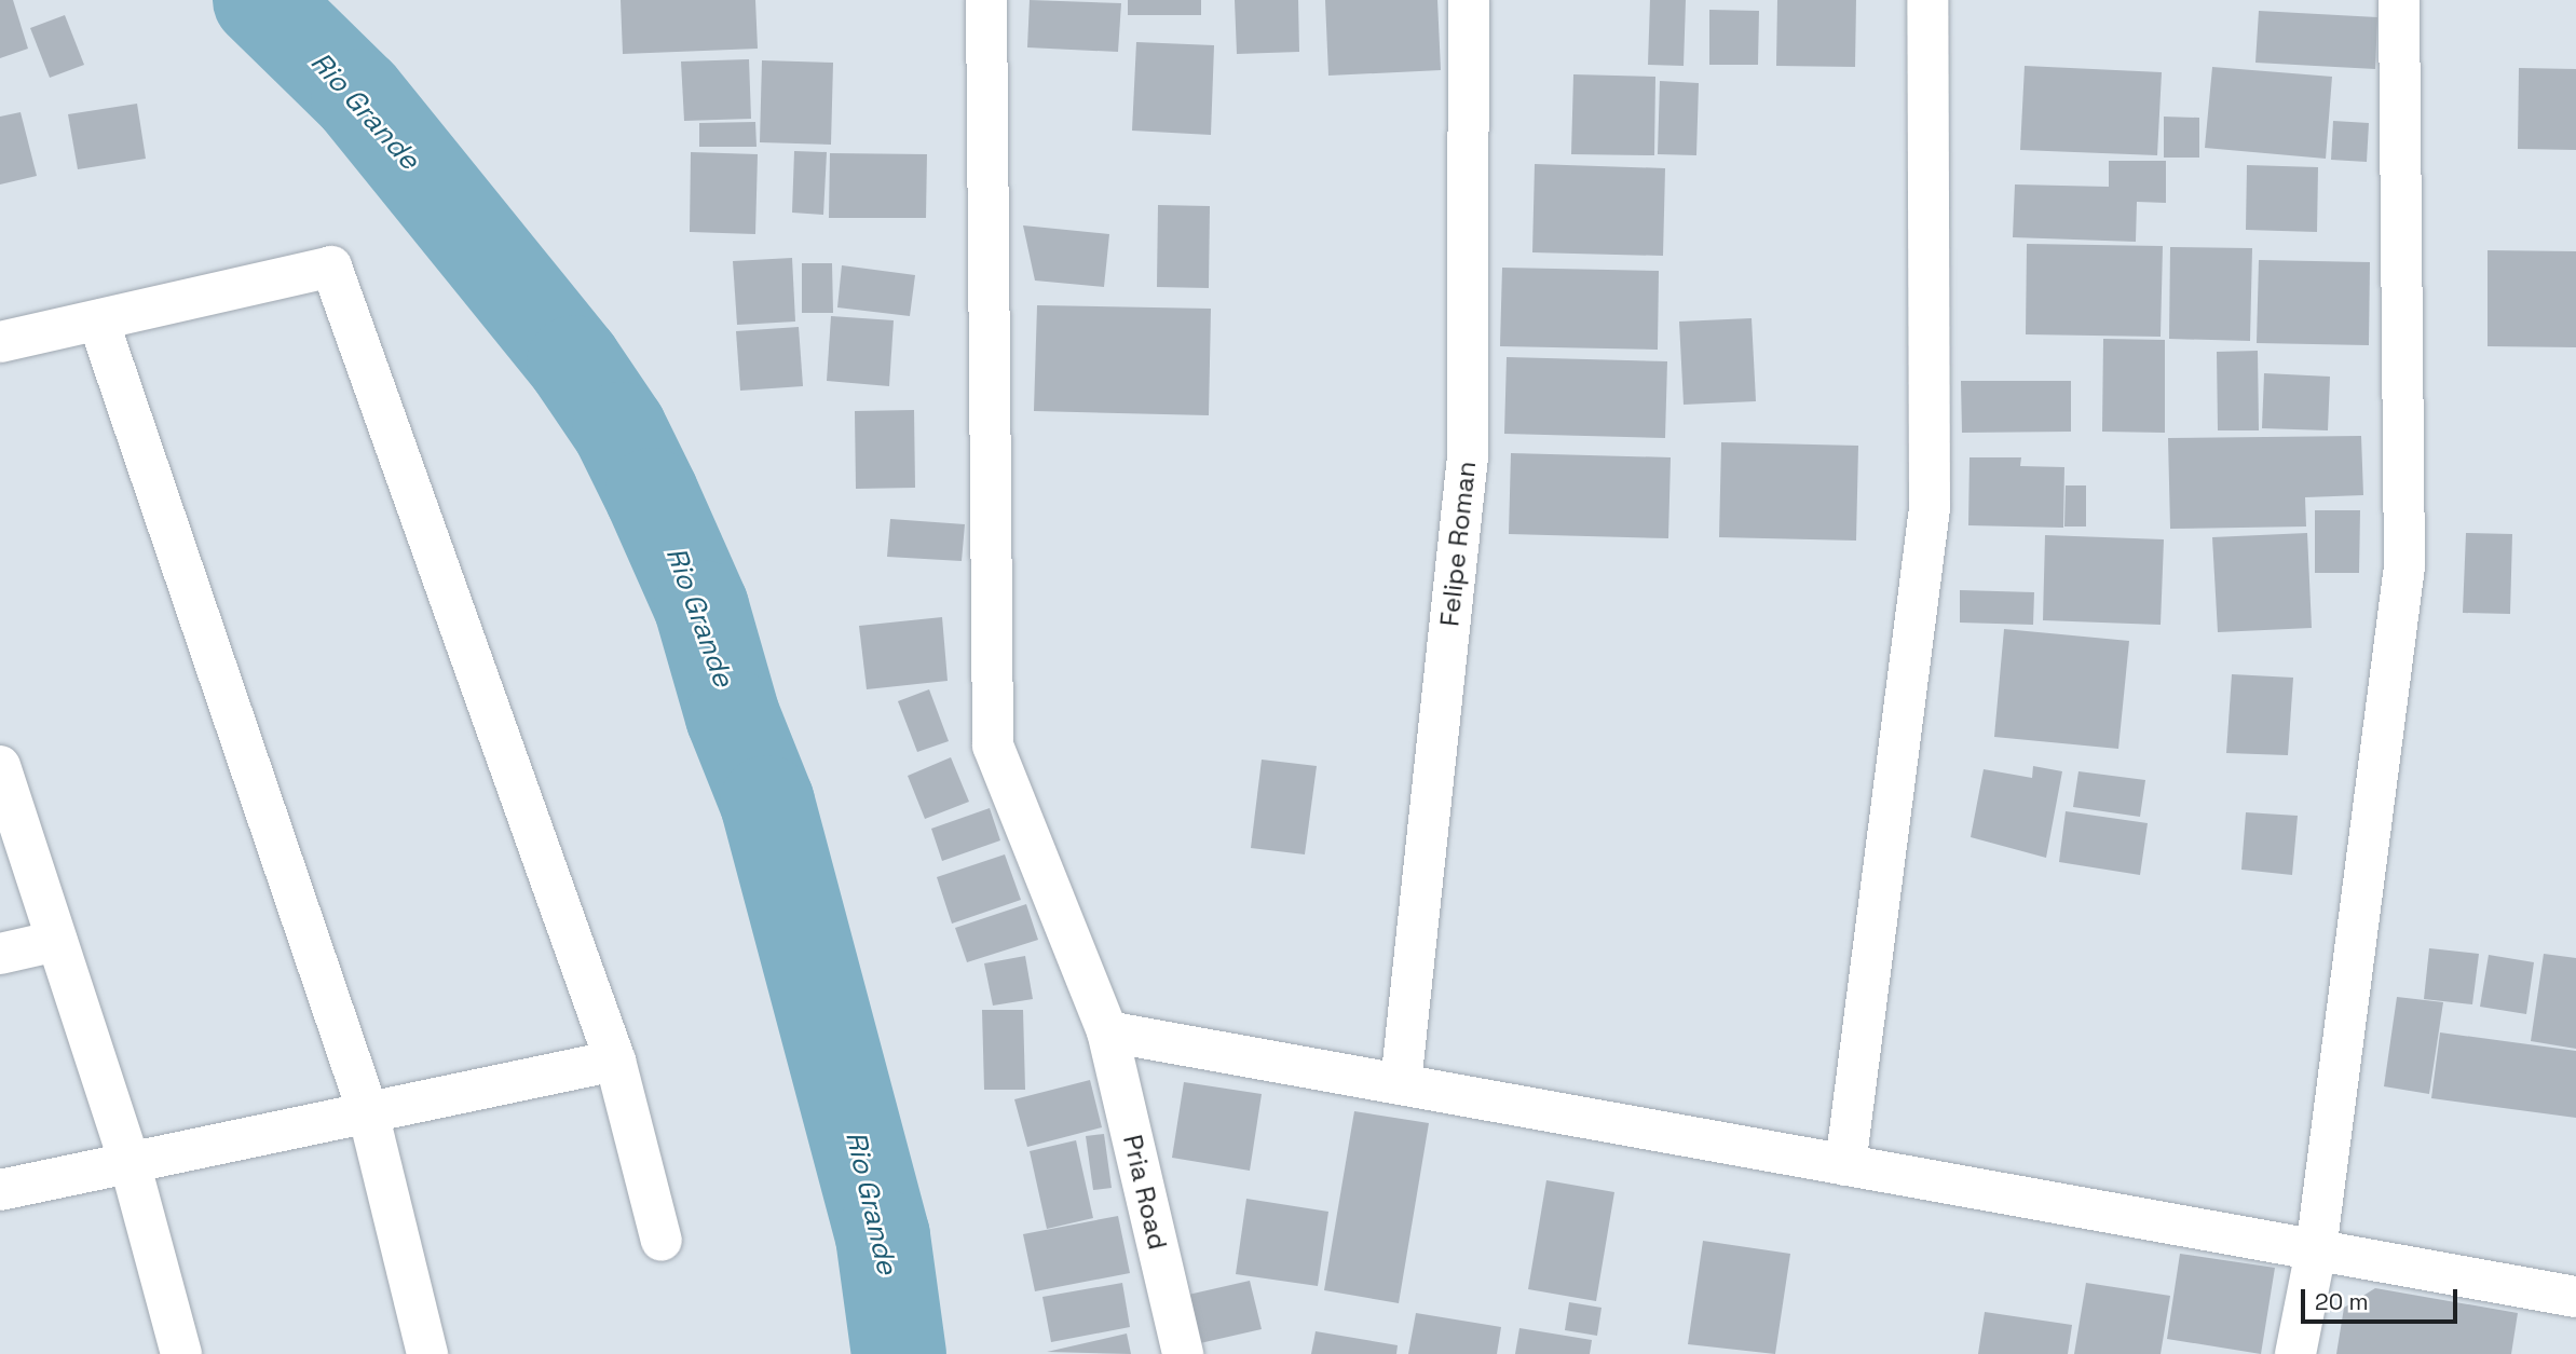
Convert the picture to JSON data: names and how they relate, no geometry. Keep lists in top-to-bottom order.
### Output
{
  "streets": {
    "street": ["Felipe Roman", "Pria Road"]
  },
  "water": ["Rio Grande"],
  "scale_bar": "20 m"
}
